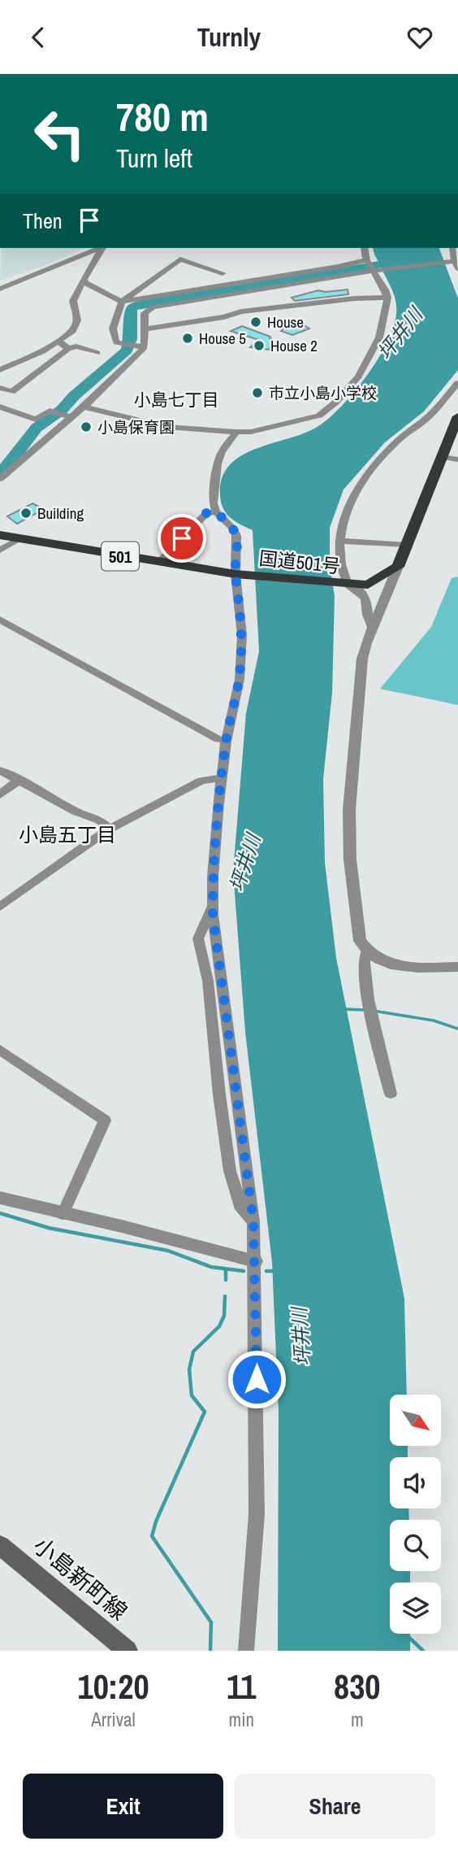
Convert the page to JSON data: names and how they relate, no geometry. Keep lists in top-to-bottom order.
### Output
{
  "streets": {
    "highway": ["501", "国道501号"],
    "main road": ["小島新町線"]
  },
  "districts": ["小島七丁目", "小島五丁目"],
  "water": ["坪井川"],
  "places": [
    "House",
    "House 5",
    "House 2",
    "市立小島小学校",
    "小島保育園",
    "Building"
  ],
  "north": "bottom right",
  "page": {
    "header": "Turnly",
    "turn": ["780 m", "Turn left"],
    "then": "Then",
    "eta": [
      "10:20",
      "Arrival",
      "11",
      "min",
      "830",
      "m"
    ],
    "buttons": ["Exit", "Share"]
  }
}
